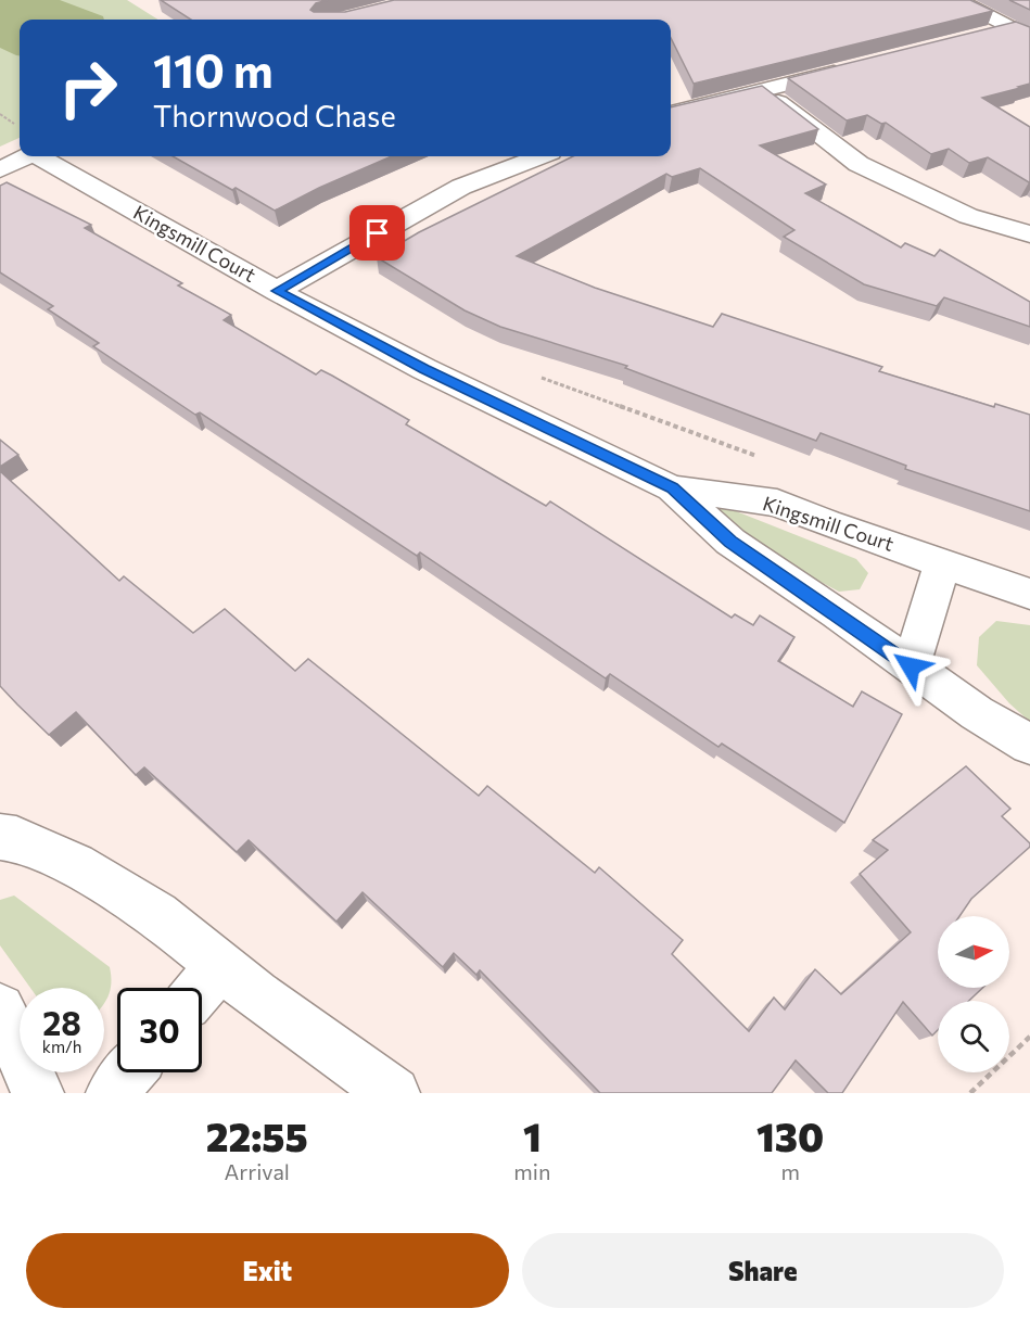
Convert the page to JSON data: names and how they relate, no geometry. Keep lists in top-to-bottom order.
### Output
{
  "streets": {
    "street": ["Kingsmill Court"]
  },
  "north": "right",
  "page": {
    "turn": ["110 m", "Thornwood Chase"],
    "speed": "28 km/h",
    "limit": "30",
    "eta": [
      "22:55",
      "Arrival",
      "1",
      "min",
      "130",
      "m"
    ],
    "buttons": ["Exit", "Share"]
  }
}
